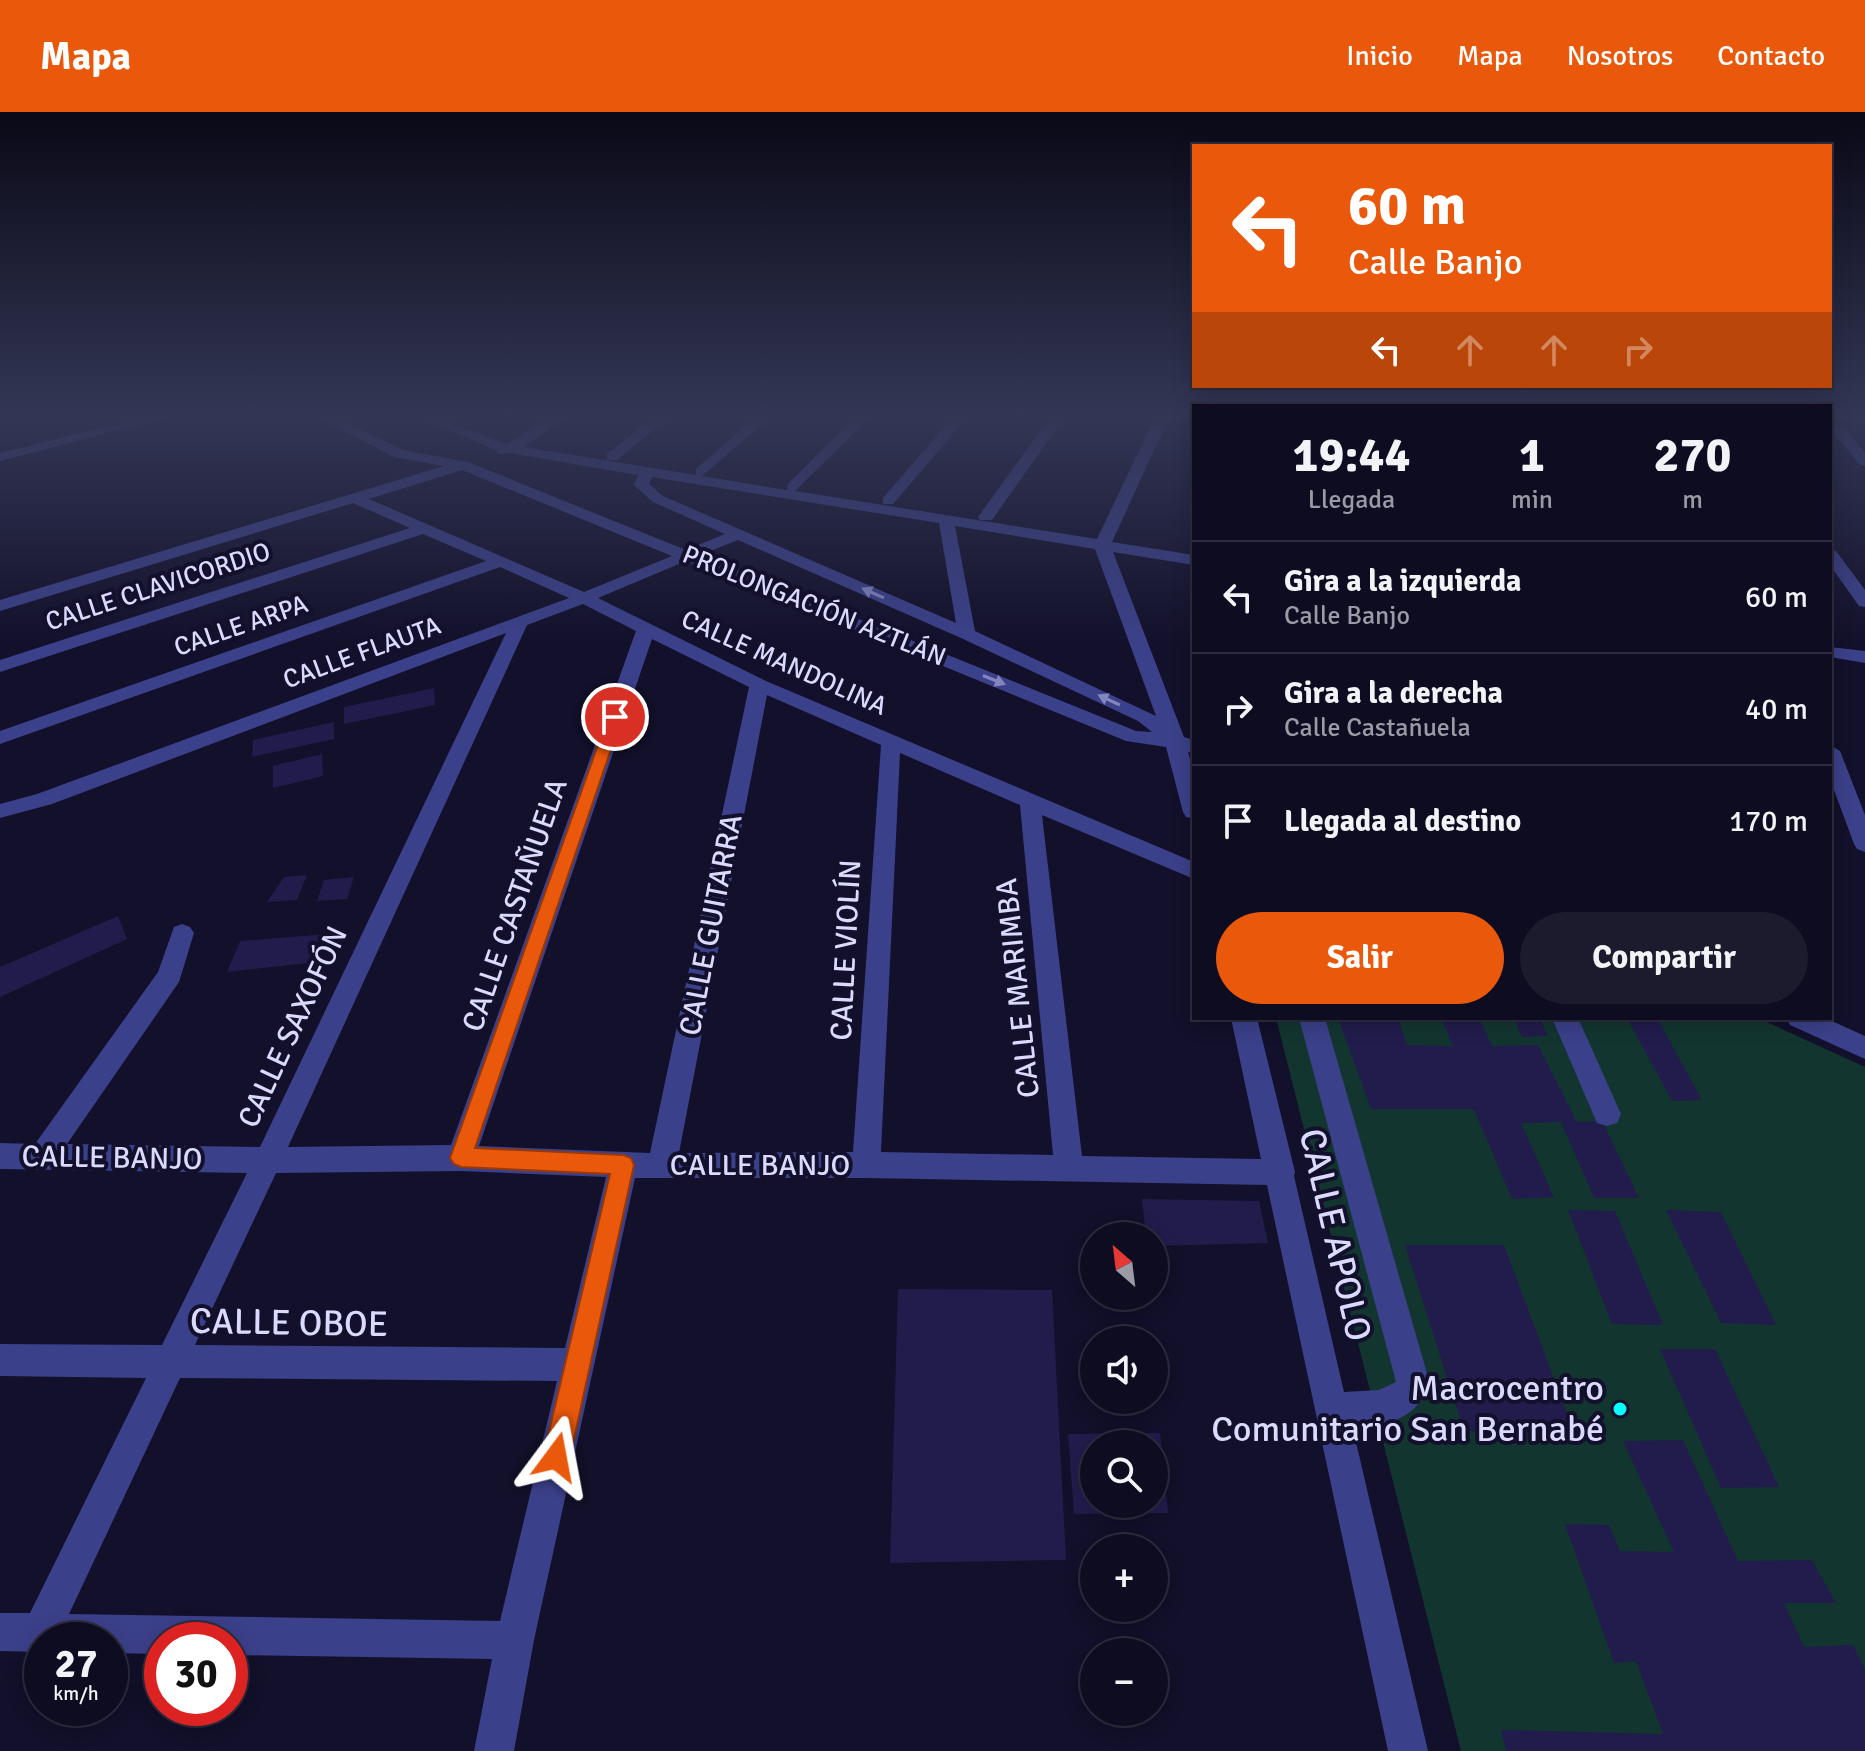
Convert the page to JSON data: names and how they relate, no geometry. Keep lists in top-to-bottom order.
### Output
{
  "streets": {
    "street": [
      "CALLE CLAVICORDIO",
      "PROLONGACIÓN AZTLÁN",
      "CALLE ARPA",
      "CALLE FLAUTA",
      "CALLE MANDOLINA",
      "CALLE CASTAÑUELA",
      "CALLE GUITARRA",
      "CALLE VIOLÍN",
      "CALLE MARIMBA",
      "CALLE SAXOFÓN",
      "CALLE BANJO",
      "CALLE APOLO",
      "CALLE OBOE"
    ]
  },
  "crossings": [
    ["CALLE CLAVICORDIO", "CALLE MANDOLINA"],
    ["PROLONGACIÓN AZTLÁN", "CALLE FLAUTA"],
    ["CALLE ARPA", "CALLE MANDOLINA"],
    ["CALLE FLAUTA", "CALLE MANDOLINA"],
    ["CALLE FLAUTA", "CALLE SAXOFÓN"],
    ["CALLE MANDOLINA", "CALLE CASTAÑUELA"],
    ["CALLE MANDOLINA", "CALLE GUITARRA"],
    ["CALLE MANDOLINA", "CALLE VIOLÍN"],
    ["CALLE MANDOLINA", "CALLE MARIMBA"],
    ["CALLE CASTAÑUELA", "CALLE BANJO"],
    ["CALLE GUITARRA", "CALLE BANJO"],
    ["CALLE VIOLÍN", "CALLE BANJO"],
    ["CALLE MARIMBA", "CALLE BANJO"],
    ["CALLE SAXOFÓN", "CALLE BANJO"],
    ["CALLE SAXOFÓN", "CALLE OBOE"],
    ["CALLE BANJO", "CALLE APOLO"]
  ],
  "places": ["Macrocentro Comunitario San Bernabé"],
  "north": "top left",
  "page": {
    "header": "Mapa",
    "nav": [
      "Inicio",
      "Mapa",
      "Nosotros",
      "Contacto"
    ],
    "turn": ["60 m", "Calle Banjo"],
    "eta": [
      "19:44",
      "Llegada",
      "1",
      "min",
      "270",
      "m"
    ],
    "list": [
      {
        "name": "Gira a la izquierda",
        "note": "Calle Banjo",
        "value": "60 m"
      },
      {
        "name": "Gira a la derecha",
        "note": "Calle Castañuela",
        "value": "40 m"
      },
      {
        "name": "Llegada al destino",
        "value": "170 m"
      }
    ],
    "buttons": ["Salir", "Compartir"],
    "map_buttons": ["+", "−"],
    "speed": "27 km/h",
    "limit": "30"
  }
}
